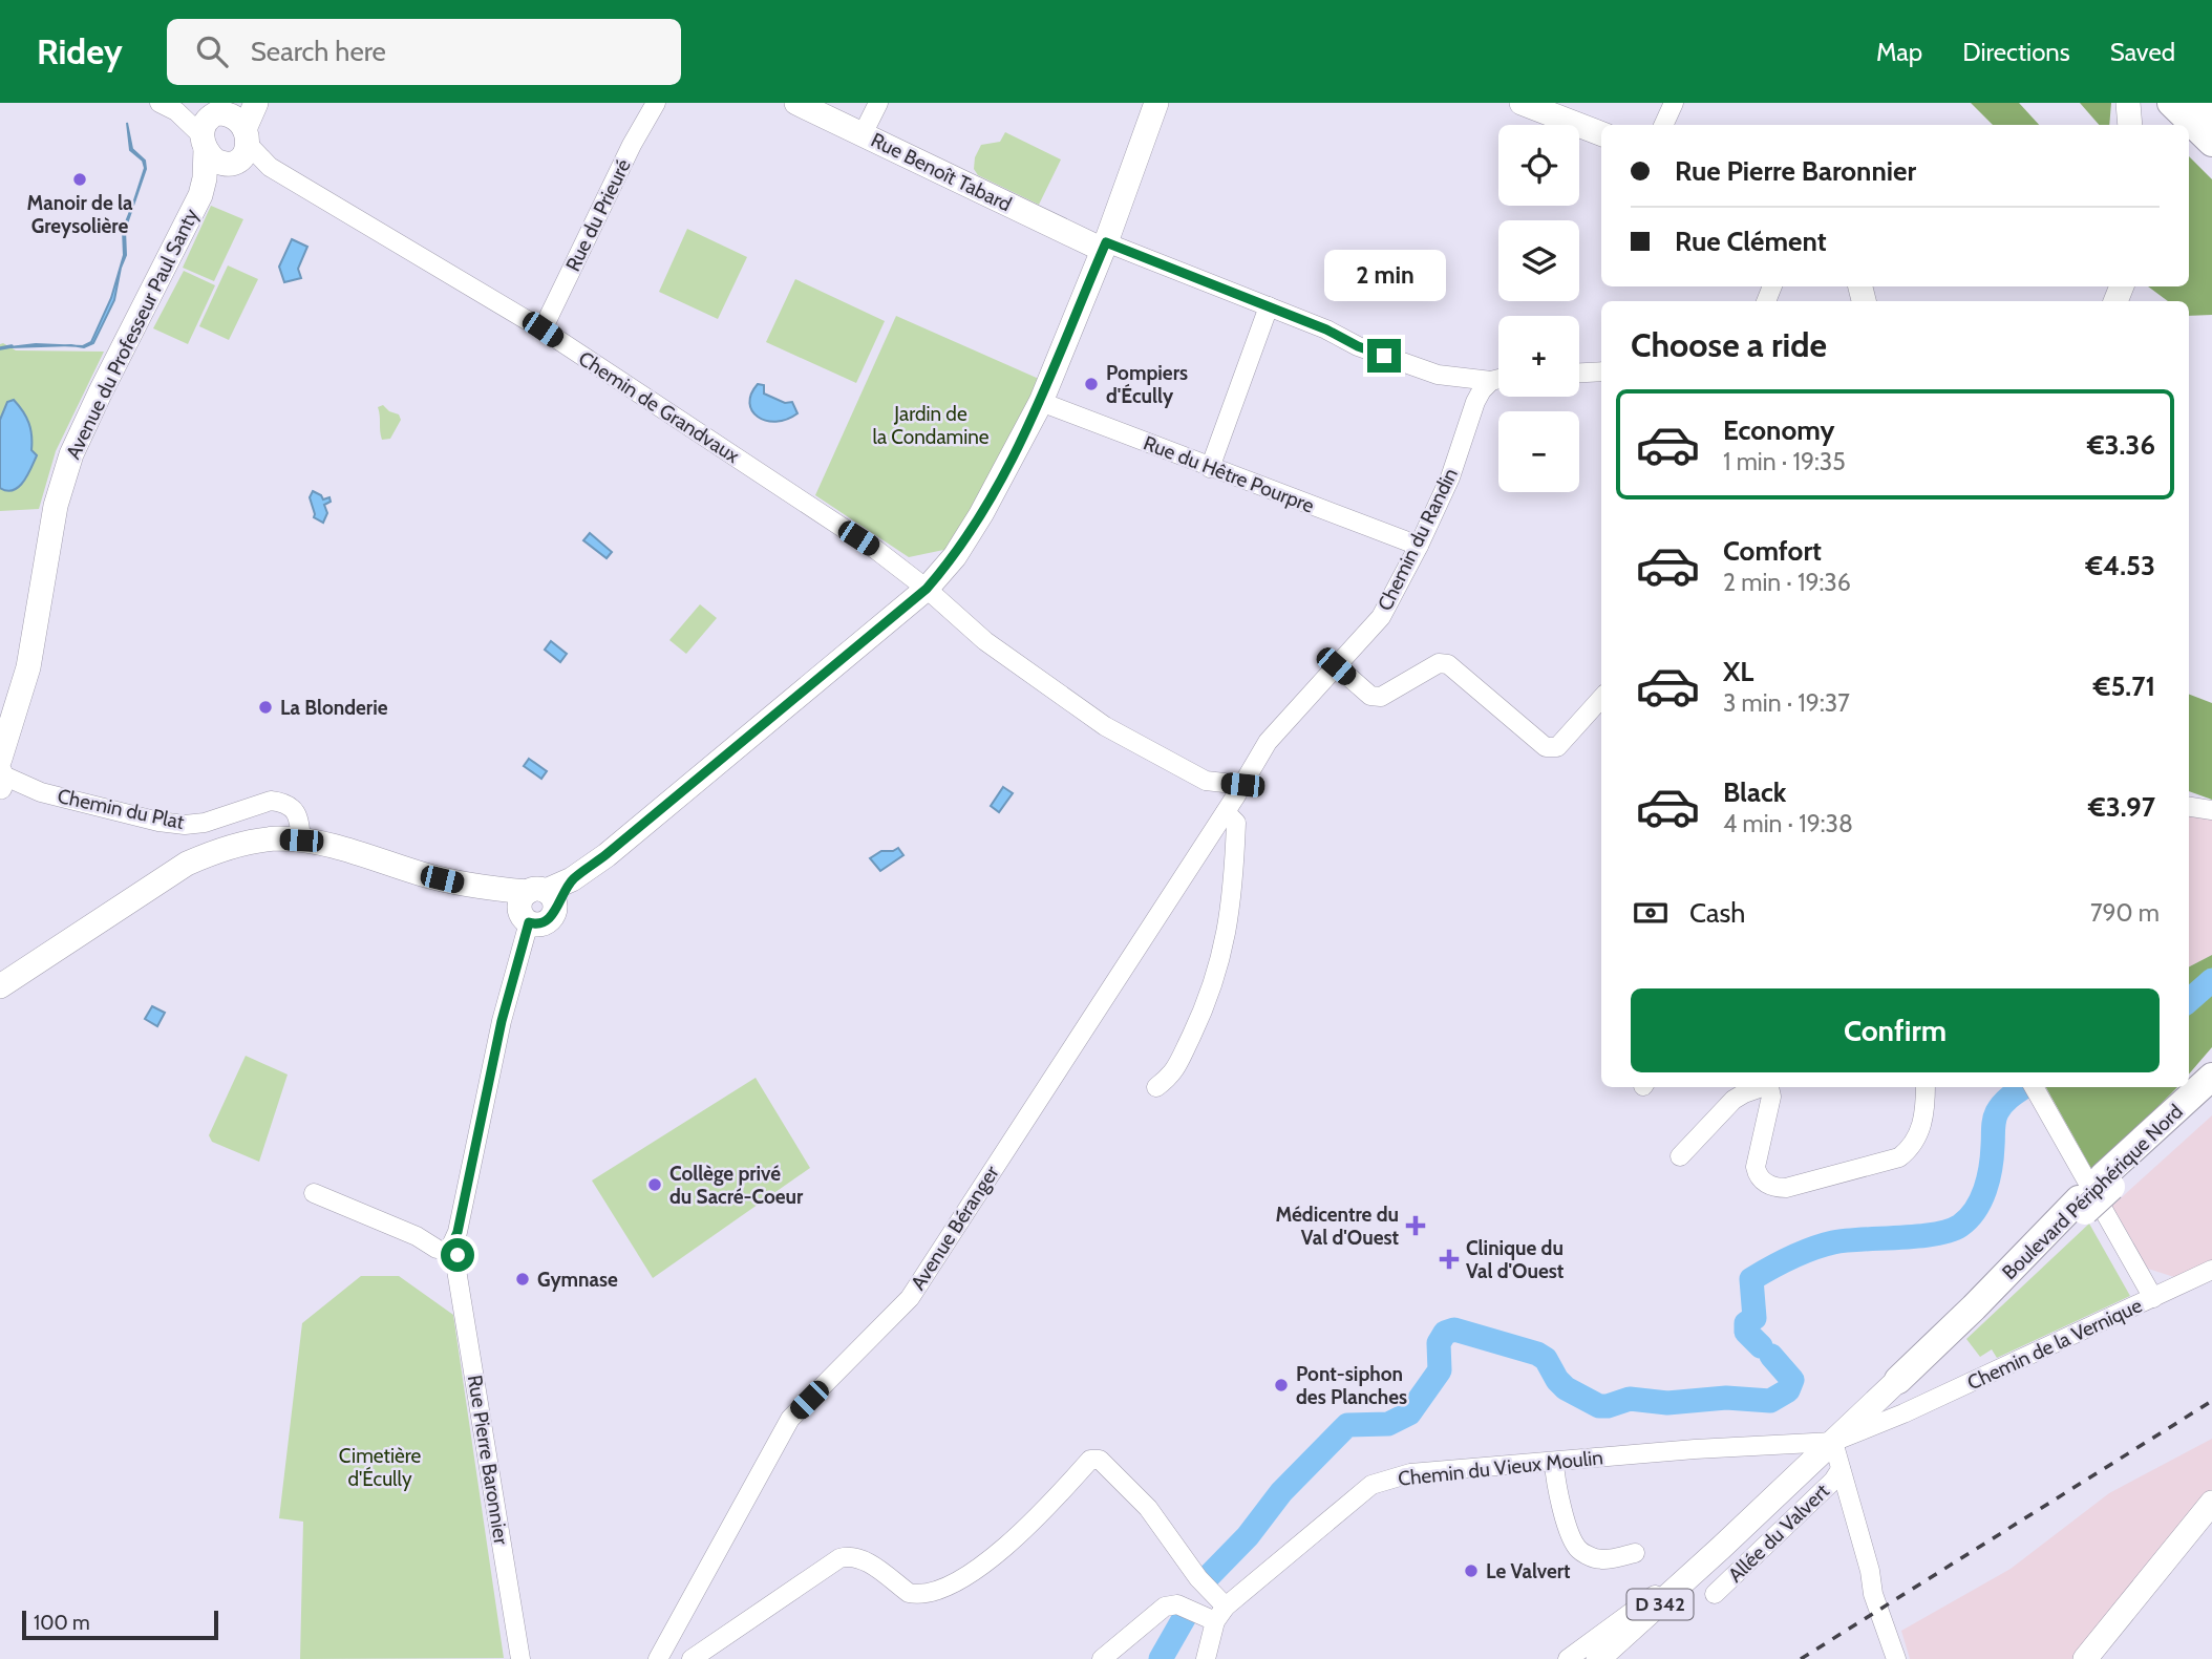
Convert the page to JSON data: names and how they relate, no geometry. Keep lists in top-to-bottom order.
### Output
{
  "streets": {
    "highway": ["Boulevard Périphérique Nord", "D 342"],
    "main road": ["Rue Benoît Tabard", "Avenue du Professeur Paul Santy"],
    "street": [
      "Rue du Prieuré",
      "Chemin de Grandvaux",
      "Rue du Hêtre Pourpre",
      "Chemin du Randin",
      "Chemin du Plat",
      "Avenue Béranger",
      "Chemin de la Vernique",
      "Rue Pierre Baronnier",
      "Chemin du Vieux Moulin",
      "Allée du Valvert"
    ]
  },
  "crossings": [
    ["Rue du Prieuré", "Chemin de Grandvaux"],
    ["Avenue du Professeur Paul Santy", "Chemin de Grandvaux"],
    ["Avenue du Professeur Paul Santy", "Chemin du Plat"],
    ["Rue du Hêtre Pourpre", "Chemin du Randin"],
    ["Chemin du Randin", "Avenue Béranger"],
    ["Boulevard Périphérique Nord", "Chemin de la Vernique"],
    ["Boulevard Périphérique Nord", "Chemin du Vieux Moulin"],
    ["Boulevard Périphérique Nord", "D 342"],
    ["Chemin du Vieux Moulin", "D 342"]
  ],
  "parks": ["Jardin de la Condamine", "Cimetière d'Écully"],
  "places": {
    "other": [
      "Manoir de la Greysolière",
      "Pompiers d'Écully",
      "La Blonderie",
      "Collège privé du Sacré-Coeur",
      "Gymnase",
      "Pont-siphon des Planches",
      "Le Valvert"
    ],
    "health": ["Médicentre du Val d'Ouest", "Clinique du Val d'Ouest"]
  },
  "scale_bar": "100 m",
  "page": {
    "header": "Ridey",
    "search": "Search here",
    "nav": ["Map", "Directions", "Saved"],
    "map_buttons": ["+", "−"],
    "banner": ["Rue Pierre Baronnier", "Rue Clément"],
    "bubble": "2 min",
    "heading": "Choose a ride",
    "list": [
      {
        "name": "Economy",
        "note": "1 min · 19:35",
        "value": "€3.36"
      },
      {
        "name": "Comfort",
        "note": "2 min · 19:36",
        "value": "€4.53"
      },
      {
        "name": "XL",
        "note": "3 min · 19:37",
        "value": "€5.71"
      },
      {
        "name": "Black",
        "note": "4 min · 19:38",
        "value": "€3.97"
      }
    ],
    "pay": ["Cash", "790 m"],
    "buttons": "Confirm",
    "scale": "100 m"
  }
}
